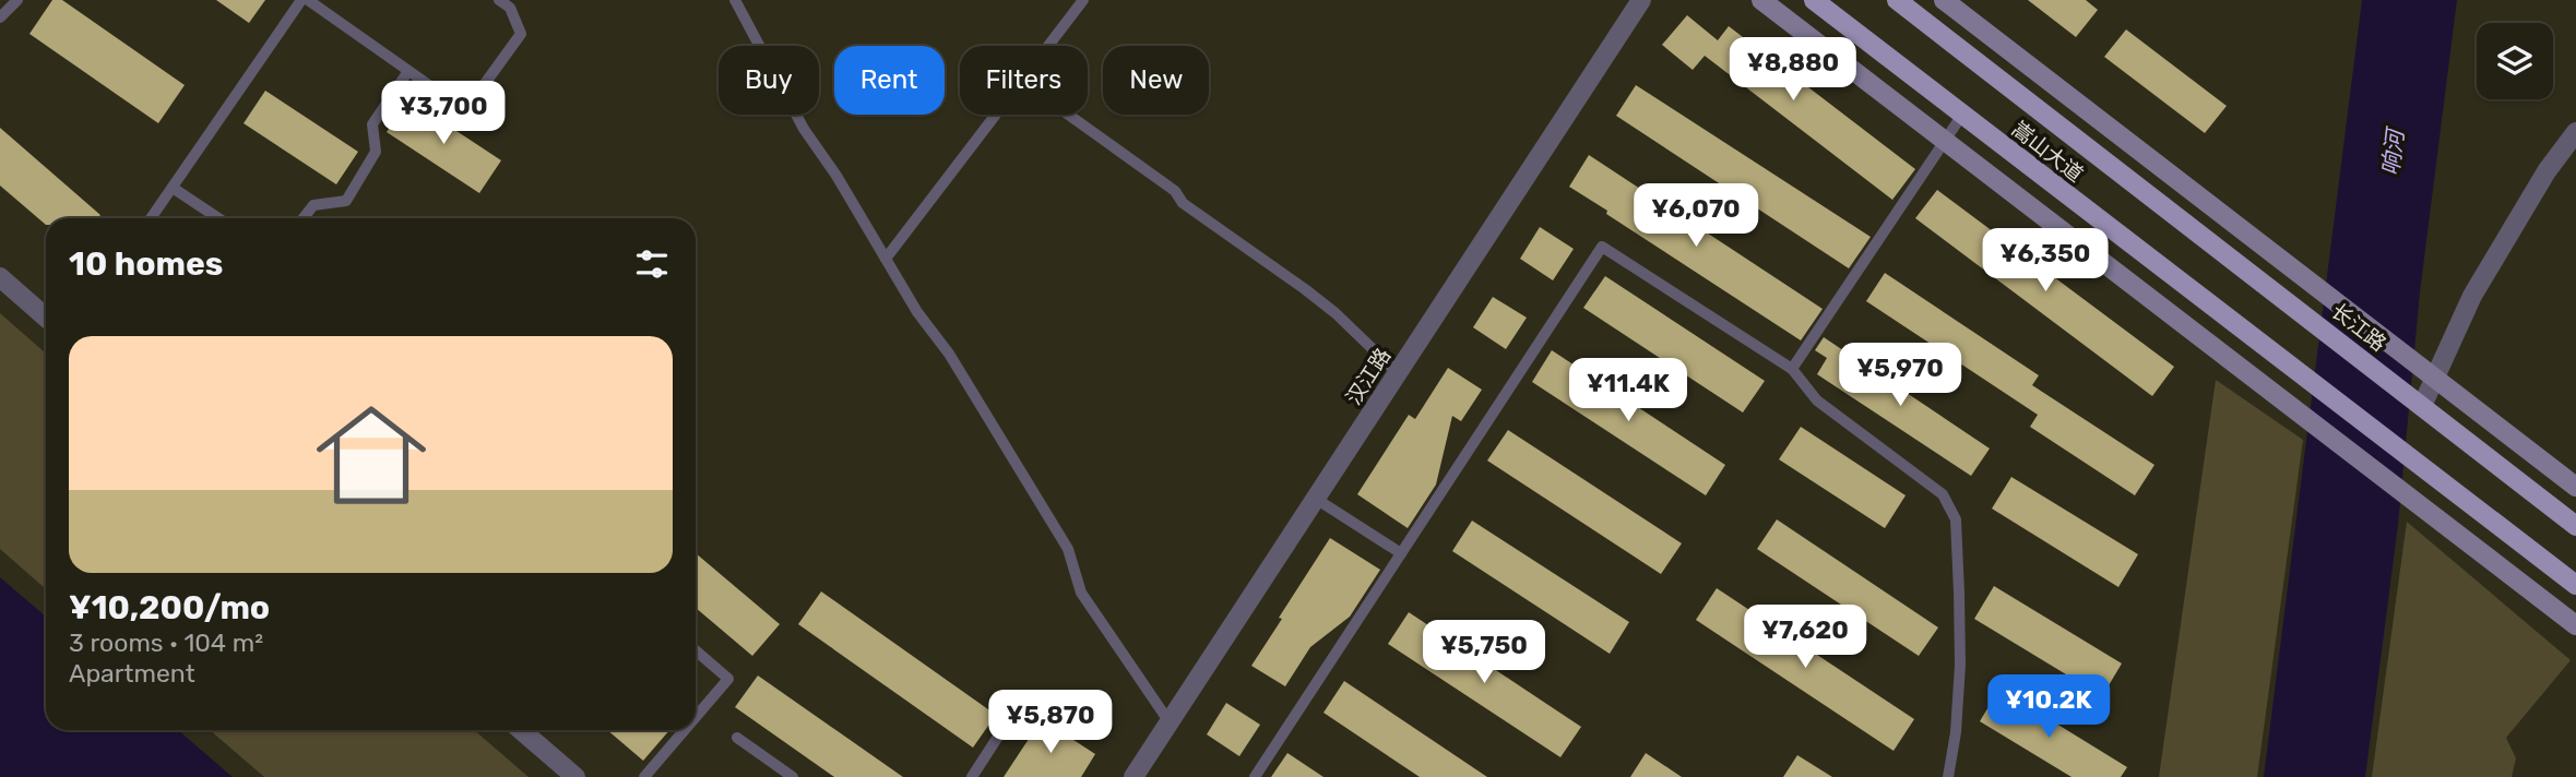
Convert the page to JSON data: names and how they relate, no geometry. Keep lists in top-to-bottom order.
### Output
{
  "streets": {
    "main road": ["嵩山大道", "长江路"],
    "street": ["汉江路"]
  },
  "crossings": [
    ["嵩山大道", "长江路"]
  ],
  "water": ["响河"],
  "page": {
    "price": [
      "¥8,880",
      "¥3,700",
      "¥6,070",
      "¥6,350",
      "¥5,970",
      "¥11.4K",
      "¥7,620",
      "¥5,750",
      "¥10.2K",
      "¥5,870"
    ],
    "chip": [
      "Buy",
      "Rent",
      "Filters",
      "New"
    ],
    "heading": "10 homes",
    "list": [
      {
        "name": "¥10,200/mo",
        "note": "3 rooms · 104 m² · Apartment"
      }
    ]
  }
}
